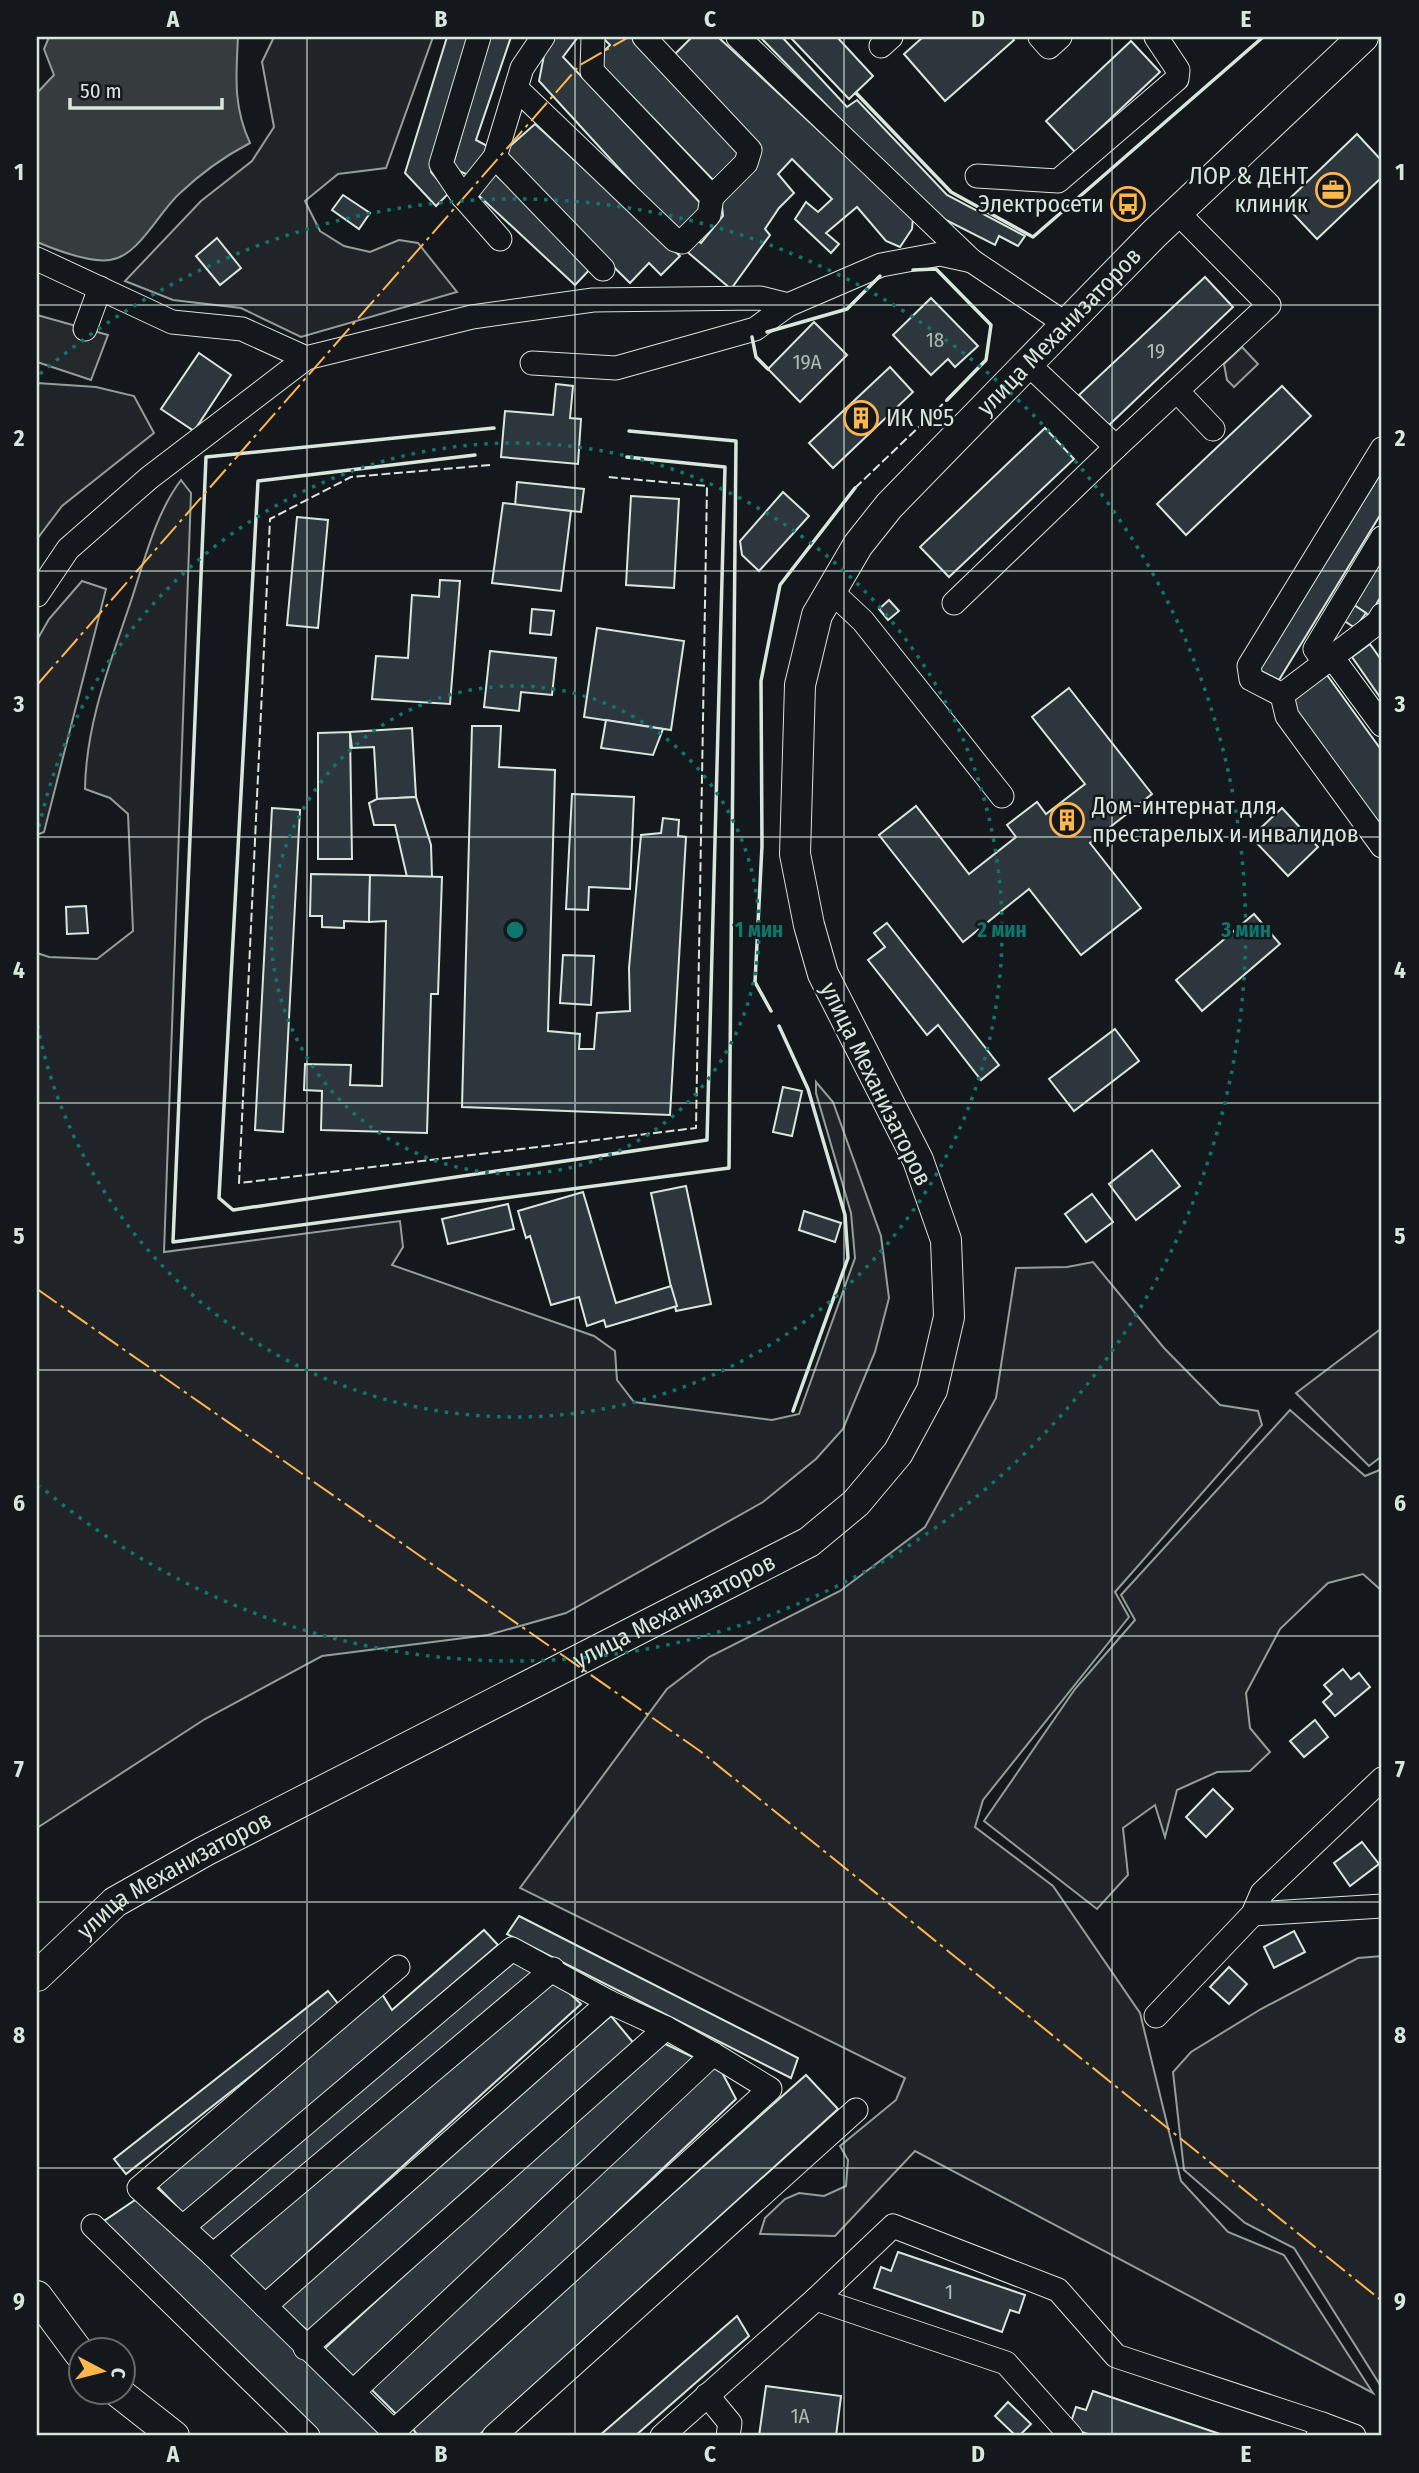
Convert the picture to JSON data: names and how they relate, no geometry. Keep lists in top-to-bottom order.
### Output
{
  "streets": {
    "main road": ["улица Механизаторов"]
  },
  "places": {
    "office": ["ЛОР & ДЕНТ клиник"],
    "bus stop": ["Электросети"],
    "building": ["ИК №5", "Дом-интернат для престарелых и инвалидов"]
  },
  "house_numbers": [
    "18",
    "19",
    "19А",
    "1",
    "1А"
  ],
  "scale_bar": "50 m",
  "north": "right",
  "grid": {
    "columns": [
      "A",
      "B",
      "C",
      "D",
      "E"
    ],
    "rows": [
      "1",
      "2",
      "3",
      "4",
      "5",
      "6",
      "7",
      "8",
      "9"
    ]
  },
  "rings": ["1 мин", "2 мин", "3 мин"]
}
